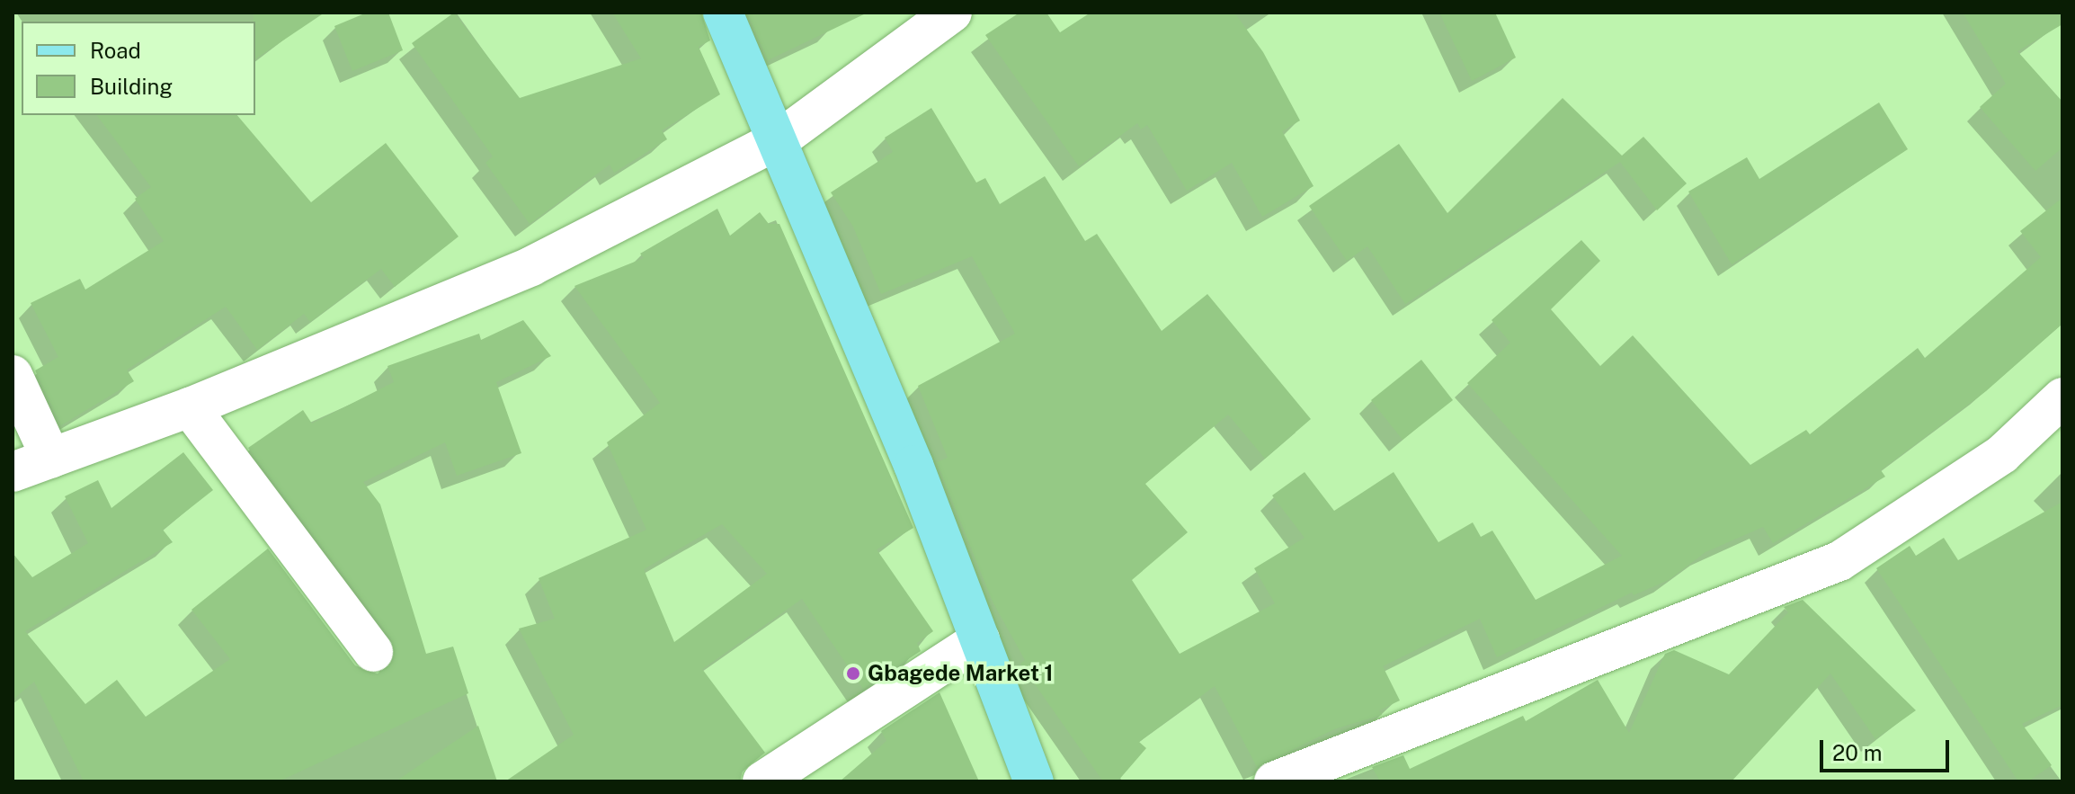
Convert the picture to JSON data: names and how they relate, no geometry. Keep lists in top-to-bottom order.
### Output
{
  "places": ["Gbagede Market 1"],
  "legend": ["Road", "Building"],
  "scale_bar": "20 m"
}
